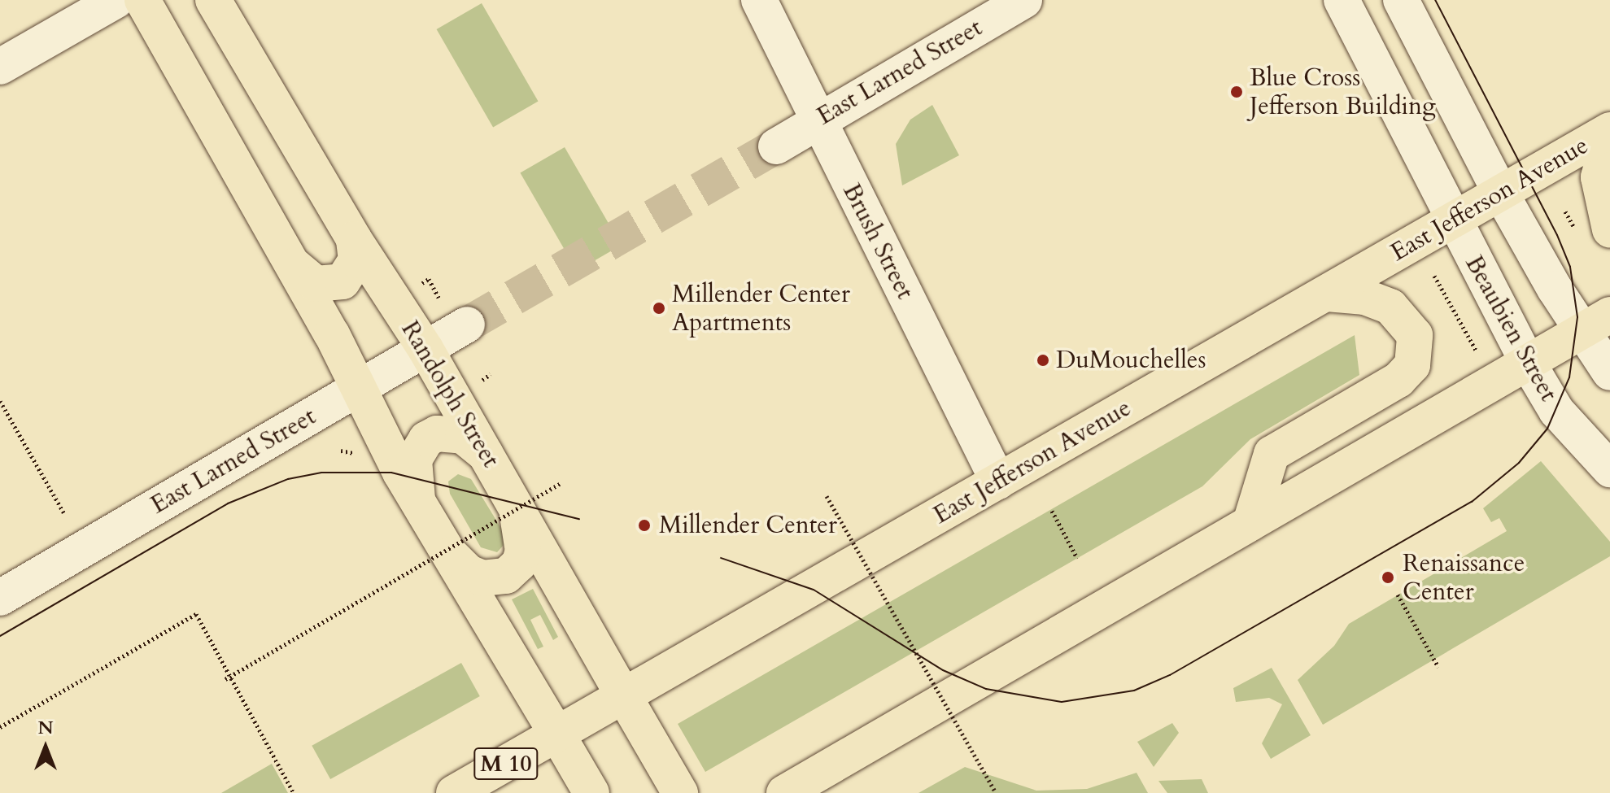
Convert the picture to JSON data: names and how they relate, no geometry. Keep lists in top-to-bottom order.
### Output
{
  "streets": {
    "main road": ["East Jefferson Avenue", "Randolph Street", "M 10"],
    "street": ["East Larned Street", "Brush Street", "Beaubien Street"]
  },
  "crossings": [
    ["East Larned Street", "Brush Street"],
    ["East Larned Street", "Randolph Street"],
    ["East Jefferson Avenue", "Brush Street"],
    ["East Jefferson Avenue", "Beaubien Street"],
    ["East Jefferson Avenue", "Randolph Street"]
  ],
  "places": [
    "Blue Cross Jefferson Building",
    "Millender Center Apartments",
    "DuMouchelles",
    "Millender Center",
    "Renaissance Center"
  ],
  "north": "top"
}
